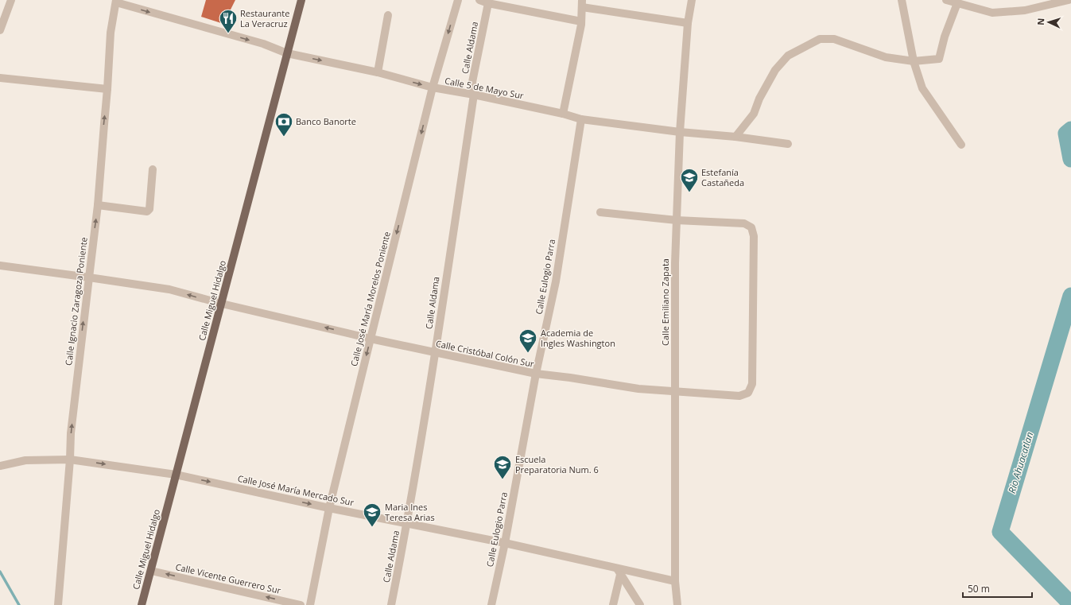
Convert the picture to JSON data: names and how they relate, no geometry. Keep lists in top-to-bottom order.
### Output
{
  "streets": {
    "main road": ["Calle Miguel Hidalgo"],
    "street": [
      "Calle Aldama",
      "Calle 5 de Mayo Sur",
      "Calle Eulogio Parra",
      "Calle José María Morelos Poniente",
      "Calle Ignacio Zaragoza Poniente",
      "Calle Emiliano Zapata",
      "Calle Cristóbal Colón Sur",
      "Calle José María Mercado Sur",
      "Calle Vicente Guerrero Sur"
    ]
  },
  "crossings": [
    ["Calle Aldama", "Calle 5 de Mayo Sur"],
    ["Calle Aldama", "Calle Cristóbal Colón Sur"],
    ["Calle Aldama", "Calle José María Mercado Sur"],
    ["Calle 5 de Mayo Sur", "Calle Eulogio Parra"],
    ["Calle 5 de Mayo Sur", "Calle José María Morelos Poniente"],
    ["Calle 5 de Mayo Sur", "Calle Miguel Hidalgo"],
    ["Calle 5 de Mayo Sur", "Calle Ignacio Zaragoza Poniente"],
    ["Calle 5 de Mayo Sur", "Calle Emiliano Zapata"],
    ["Calle Eulogio Parra", "Calle Cristóbal Colón Sur"],
    ["Calle Eulogio Parra", "Calle José María Mercado Sur"],
    ["Calle José María Morelos Poniente", "Calle Cristóbal Colón Sur"],
    ["Calle José María Morelos Poniente", "Calle José María Mercado Sur"],
    ["Calle Miguel Hidalgo", "Calle Cristóbal Colón Sur"],
    ["Calle Miguel Hidalgo", "Calle José María Mercado Sur"],
    ["Calle Miguel Hidalgo", "Calle Vicente Guerrero Sur"],
    ["Calle Ignacio Zaragoza Poniente", "Calle Cristóbal Colón Sur"],
    ["Calle Ignacio Zaragoza Poniente", "Calle José María Mercado Sur"],
    ["Calle Emiliano Zapata", "Calle Cristóbal Colón Sur"],
    ["Calle Emiliano Zapata", "Calle José María Mercado Sur"]
  ],
  "one_way": [
    "Calle 5 de Mayo Sur",
    "Calle José María Morelos Poniente",
    "Calle Ignacio Zaragoza Poniente",
    "Calle José María Mercado Sur",
    "Calle Vicente Guerrero Sur"
  ],
  "water": ["Rio Ahuacatlan"],
  "places": {
    "restaurant": ["Restaurante La Veracruz"],
    "bank": ["Banco Banorte"],
    "school or university": [
      "Estefanía Castañeda",
      "Academia de Ingles Washington",
      "Escuela Preparatoria Num. 6",
      "Maria Ines Teresa Arias"
    ]
  },
  "scale_bar": "50 m",
  "north": "left"
}
